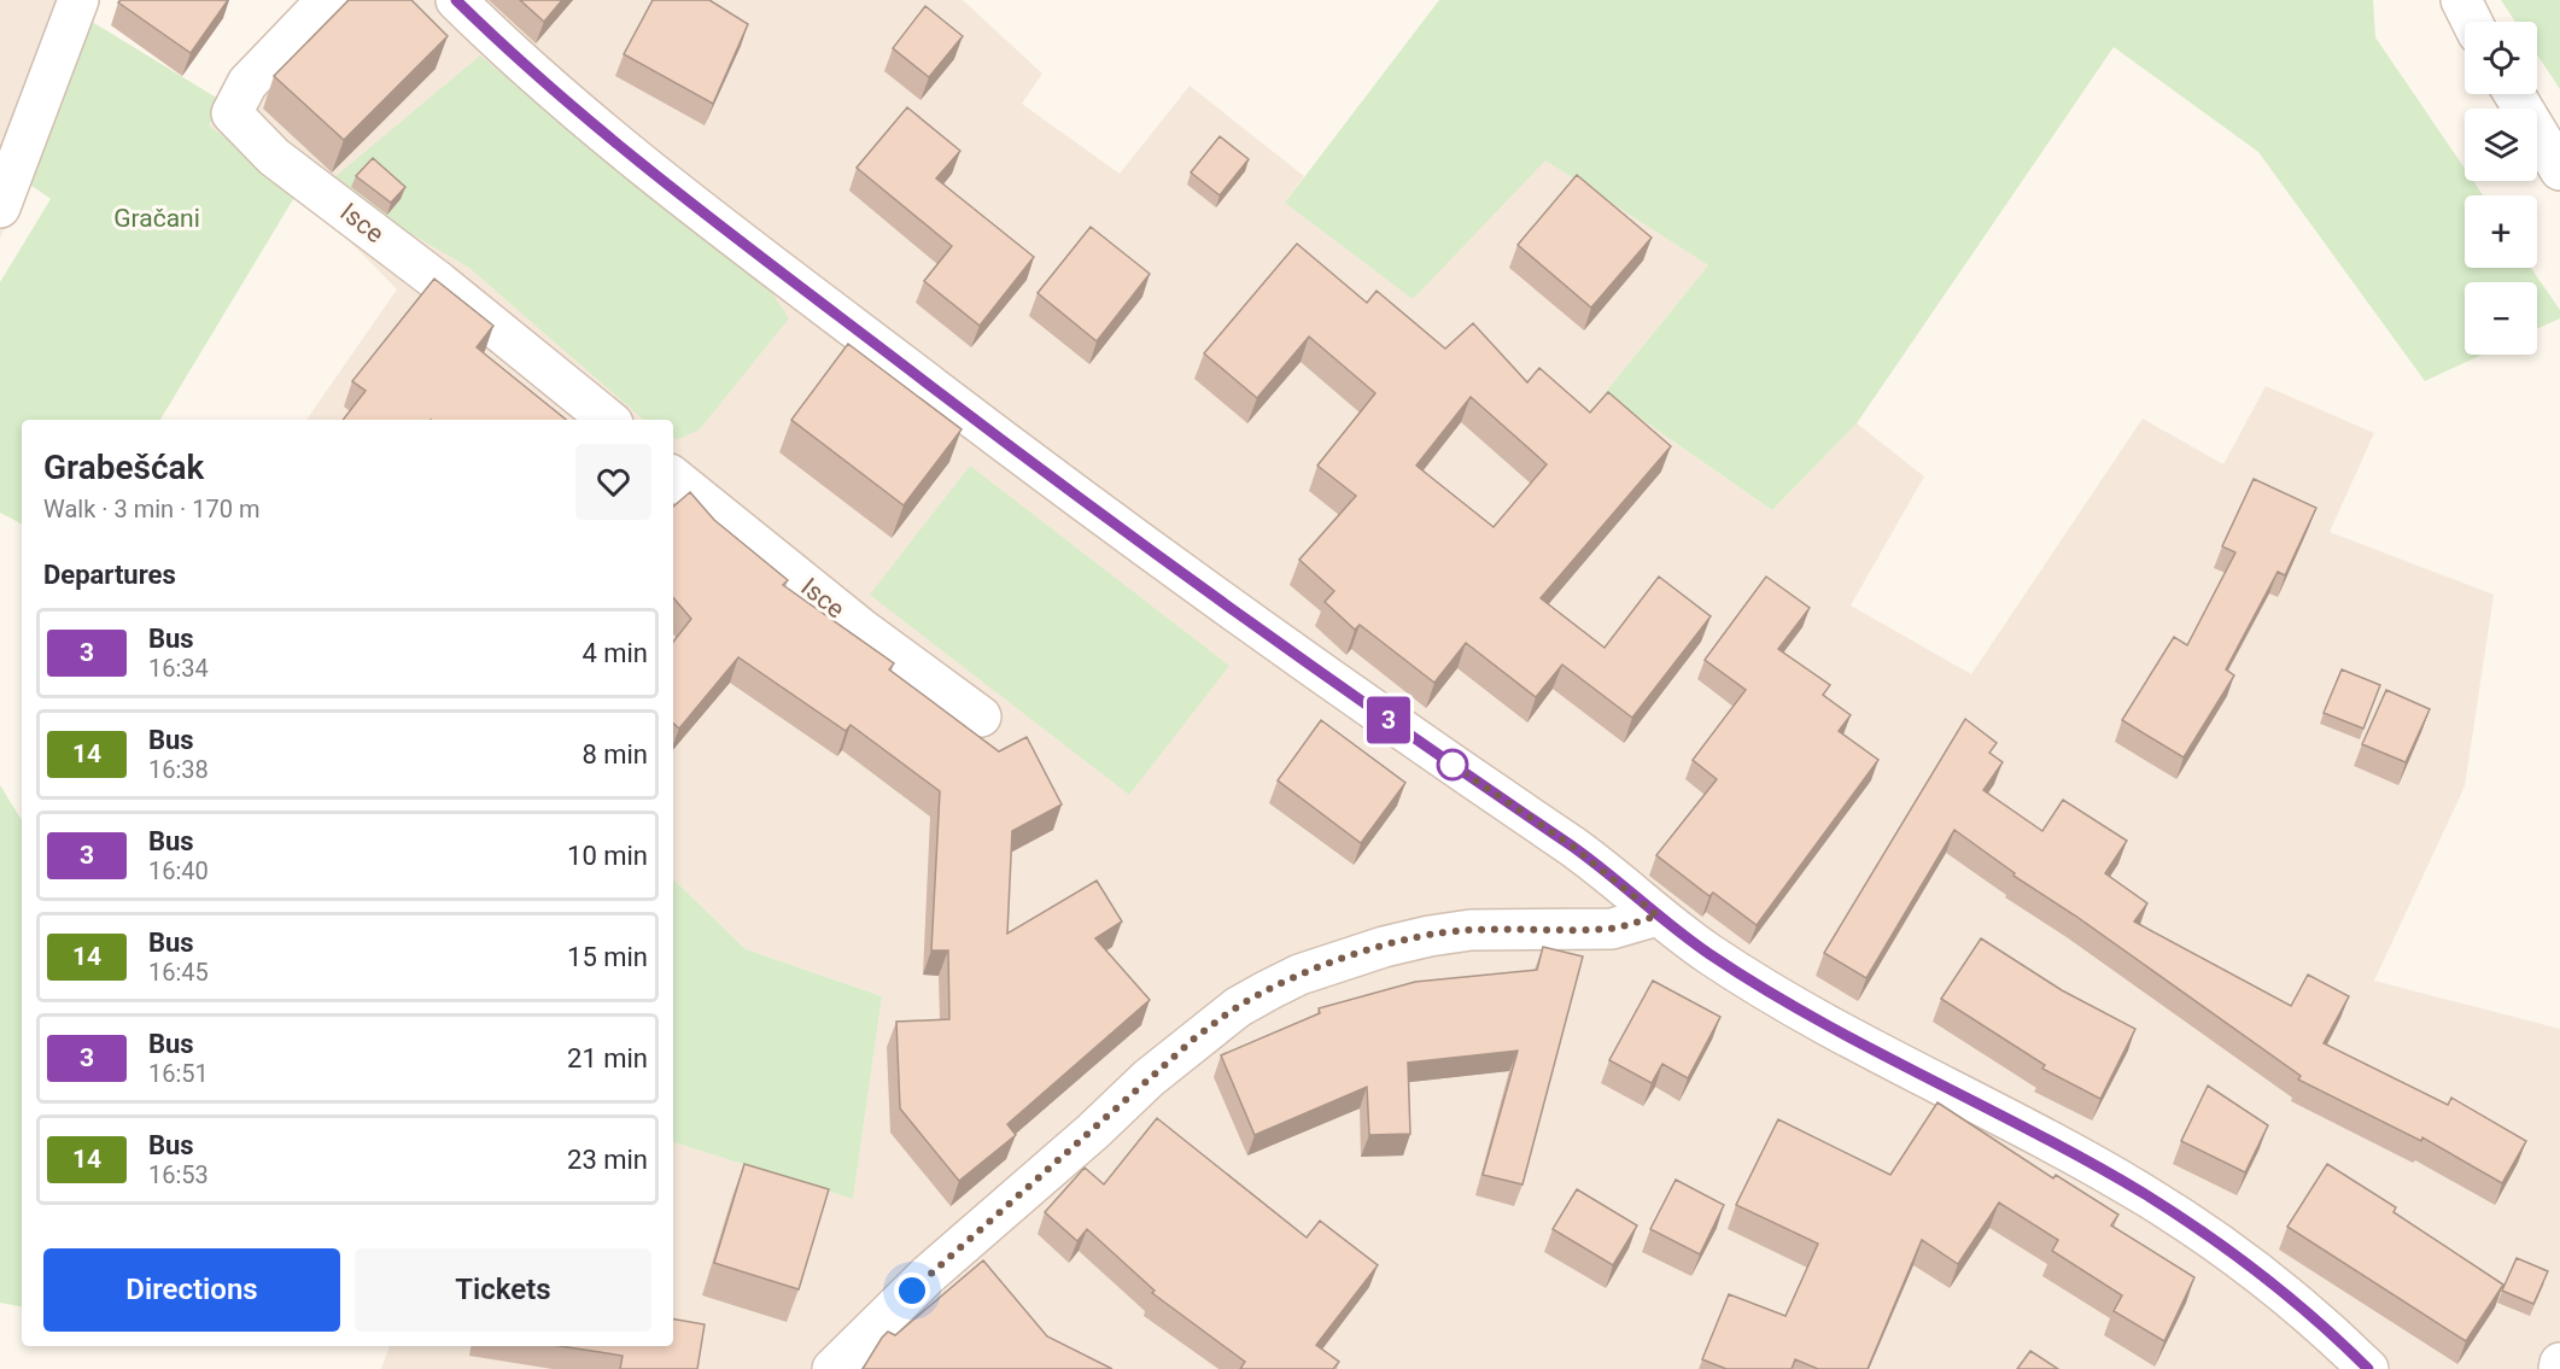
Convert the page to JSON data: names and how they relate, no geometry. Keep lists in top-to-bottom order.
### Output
{
  "streets": {
    "street": ["Isce"]
  },
  "parks": ["Gračani"],
  "lines": ["bus line 3"],
  "page": {
    "on_map": "3",
    "map_buttons": ["+", "−"],
    "heading": [
      ["Grabešćak", "Walk · 3 min · 170 m"],
      "Departures"
    ],
    "list": [
      {
        "mark": "3",
        "name": "Bus",
        "note": "16:34",
        "value": "4 min"
      },
      {
        "mark": "14",
        "name": "Bus",
        "note": "16:38",
        "value": "8 min"
      },
      {
        "mark": "3",
        "name": "Bus",
        "note": "16:40",
        "value": "10 min"
      },
      {
        "mark": "14",
        "name": "Bus",
        "note": "16:45",
        "value": "15 min"
      },
      {
        "mark": "3",
        "name": "Bus",
        "note": "16:51",
        "value": "21 min"
      },
      {
        "mark": "14",
        "name": "Bus",
        "note": "16:53",
        "value": "23 min"
      }
    ],
    "buttons": ["Directions", "Tickets"]
  }
}
